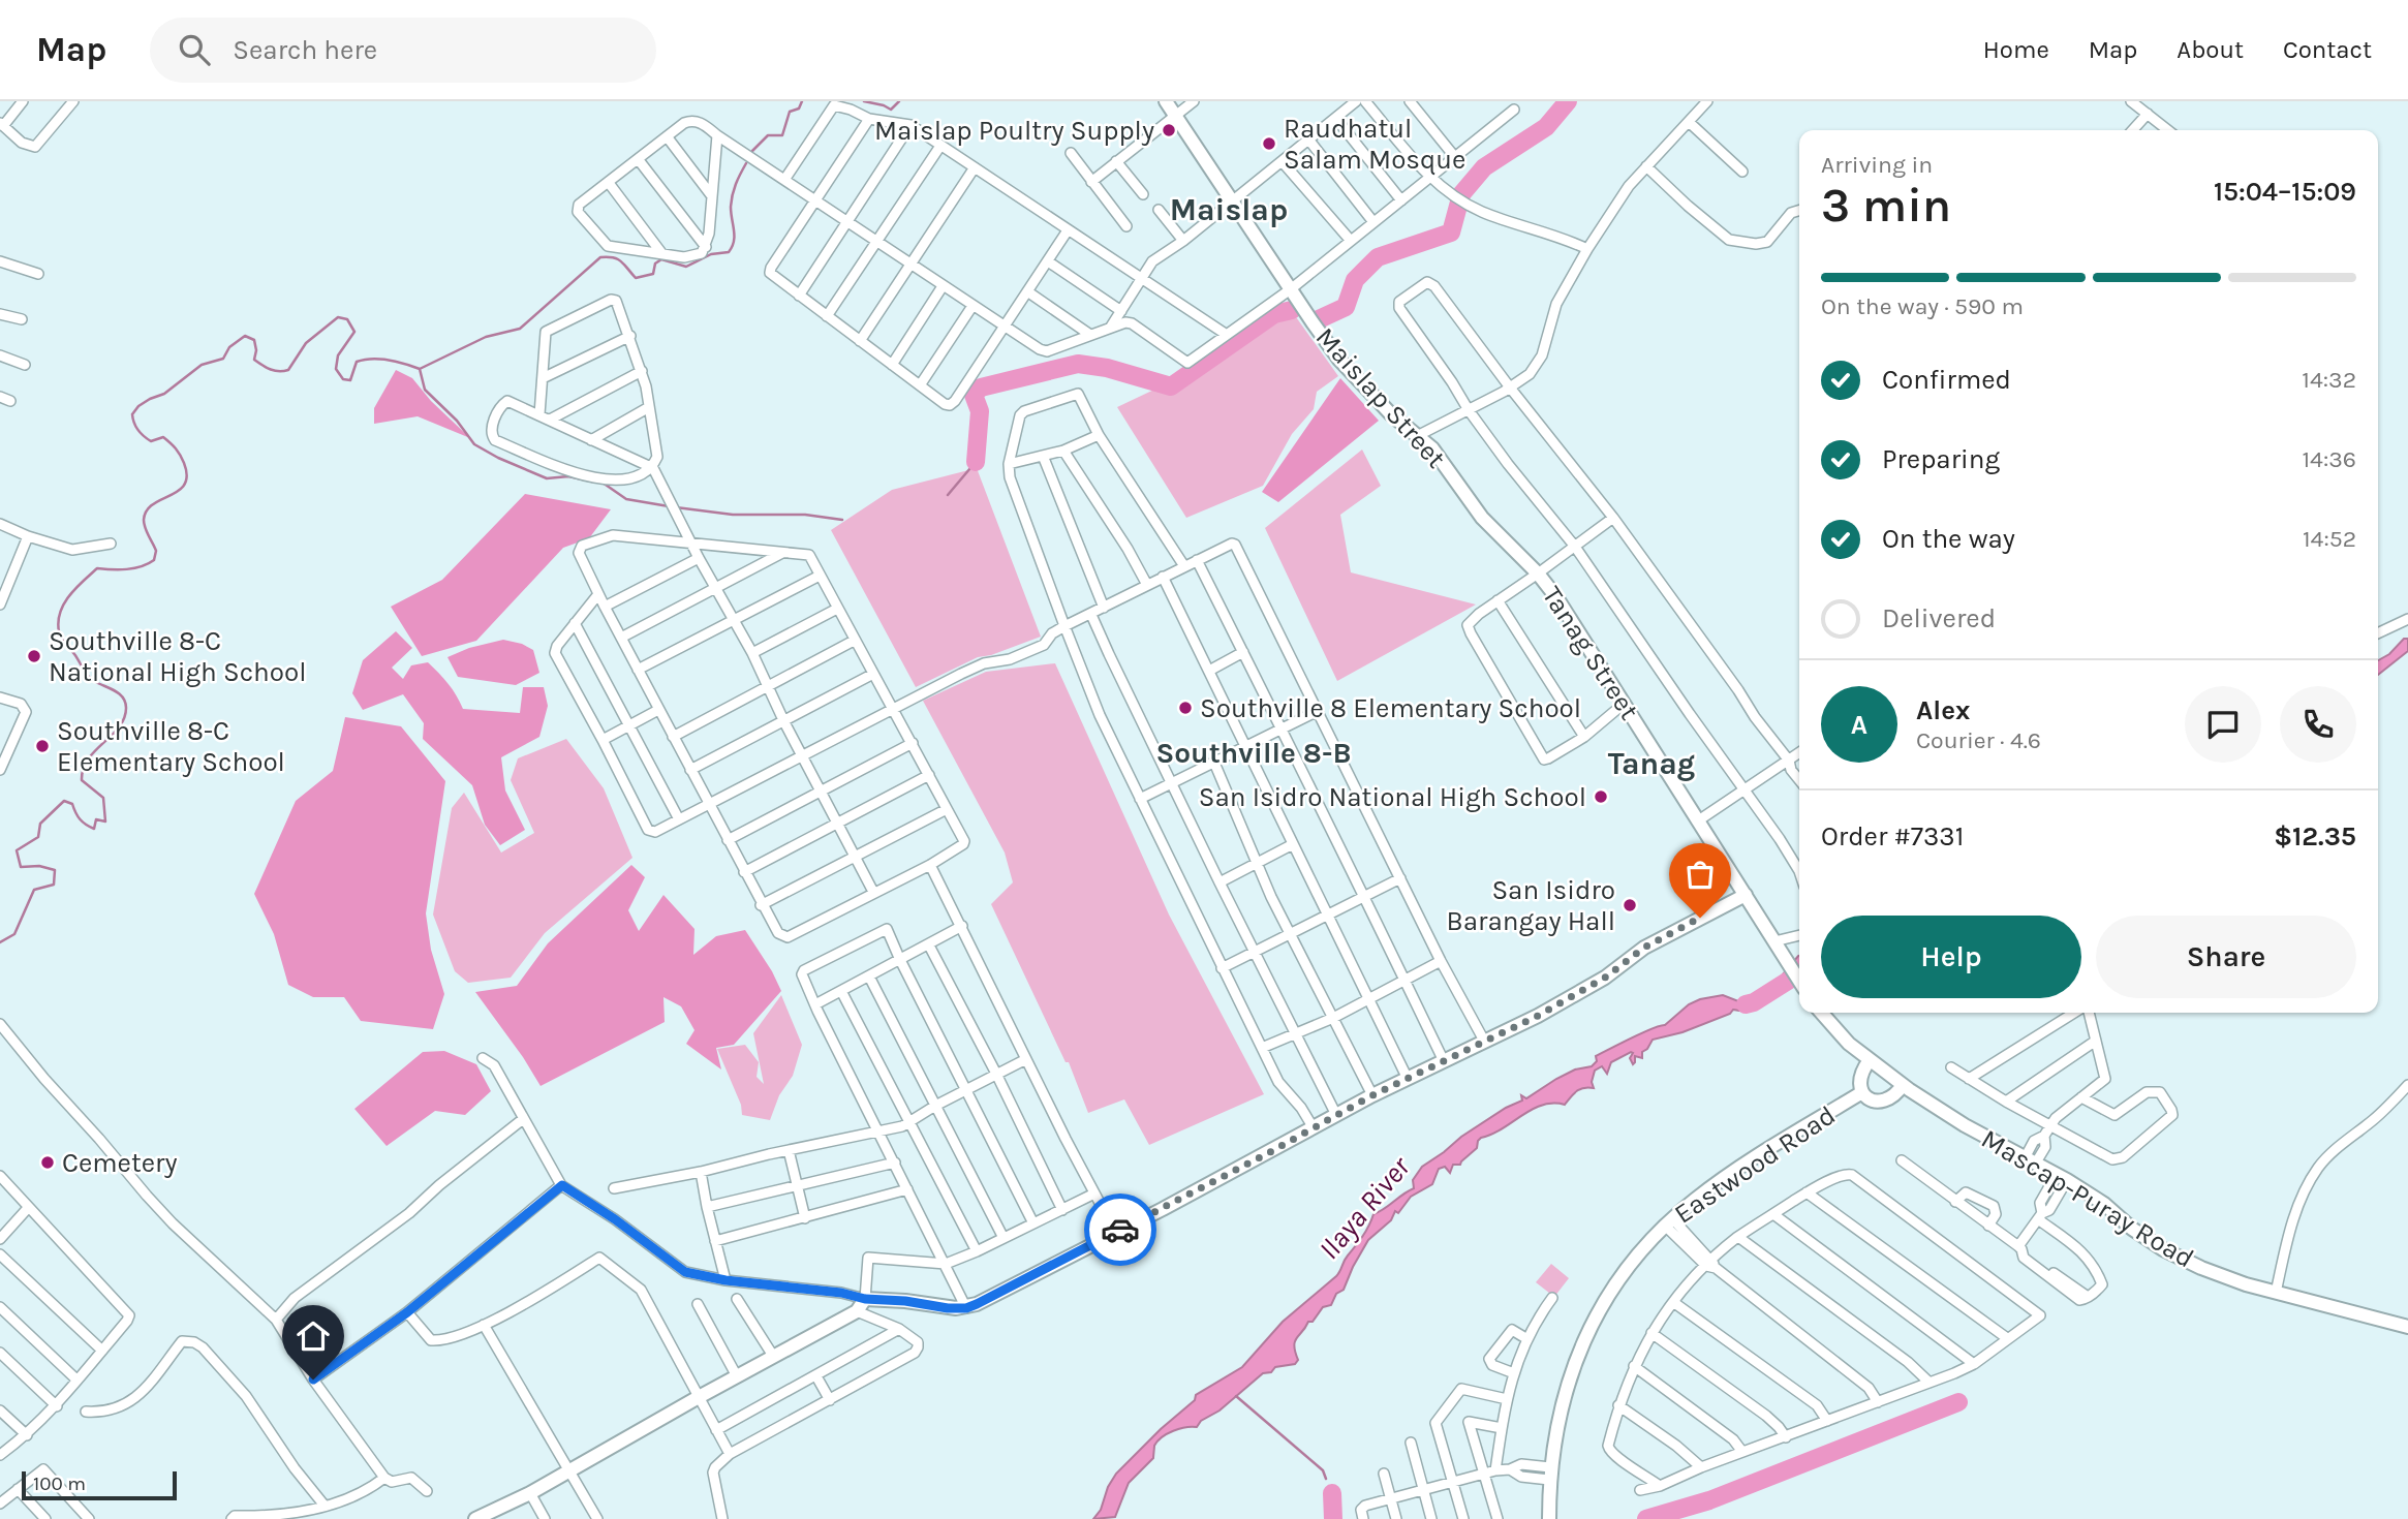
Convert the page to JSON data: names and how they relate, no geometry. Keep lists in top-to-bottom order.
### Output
{
  "streets": {
    "street": [
      "Maislap Street",
      "Tanag Street",
      "Eastwood Road",
      "Mascap-Puray Road"
    ]
  },
  "crossings": [
    ["Maislap Street", "Tanag Street"],
    ["Eastwood Road", "Mascap-Puray Road"]
  ],
  "districts": ["Maislap", "Southville 8-B", "Tanag"],
  "water": ["Ilaya River"],
  "places": [
    "Maislap Poultry Supply",
    "Raudhatul Salam Mosque",
    "Southville 8-C National High School",
    "Southville 8 Elementary School",
    "Southville 8-C Elementary School",
    "San Isidro National High School",
    "San Isidro Barangay Hall",
    "Cemetery"
  ],
  "scale_bar": "100 m",
  "page": {
    "header": "Map",
    "search": "Search here",
    "nav": [
      "Home",
      "Map",
      "About",
      "Contact"
    ],
    "heading": ["3 min", "Arriving in", "15:04–15:09"],
    "panel": [
      "Alex",
      "Courier · 4.6",
      "Order #7331",
      "$12.35"
    ],
    "bar": "On the way · 590 m",
    "list": [
      ["Confirmed", "14:32"],
      ["Preparing", "14:36"],
      ["On the way", "14:52"],
      "Delivered"
    ],
    "round": "A",
    "buttons": ["Help", "Share"],
    "scale": "100 m"
  }
}
